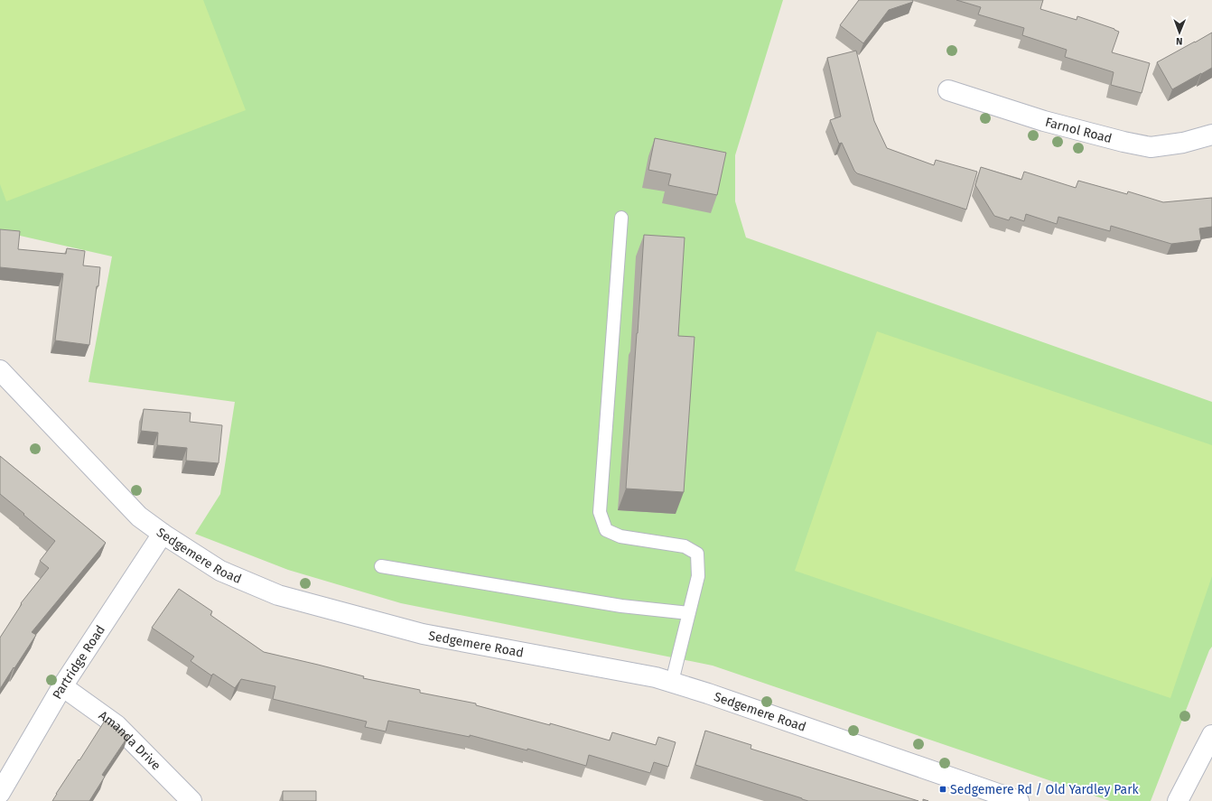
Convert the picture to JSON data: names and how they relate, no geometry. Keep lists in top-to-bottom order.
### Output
{
  "streets": {
    "street": [
      "Farnol Road",
      "Sedgemere Road",
      "Partridge Road",
      "Amanda Drive"
    ]
  },
  "crossings": [
    ["Sedgemere Road", "Partridge Road"],
    ["Partridge Road", "Amanda Drive"]
  ],
  "places": {
    "transit": ["Sedgemere Rd / Old Yardley Park"]
  },
  "north": "bottom"
}
